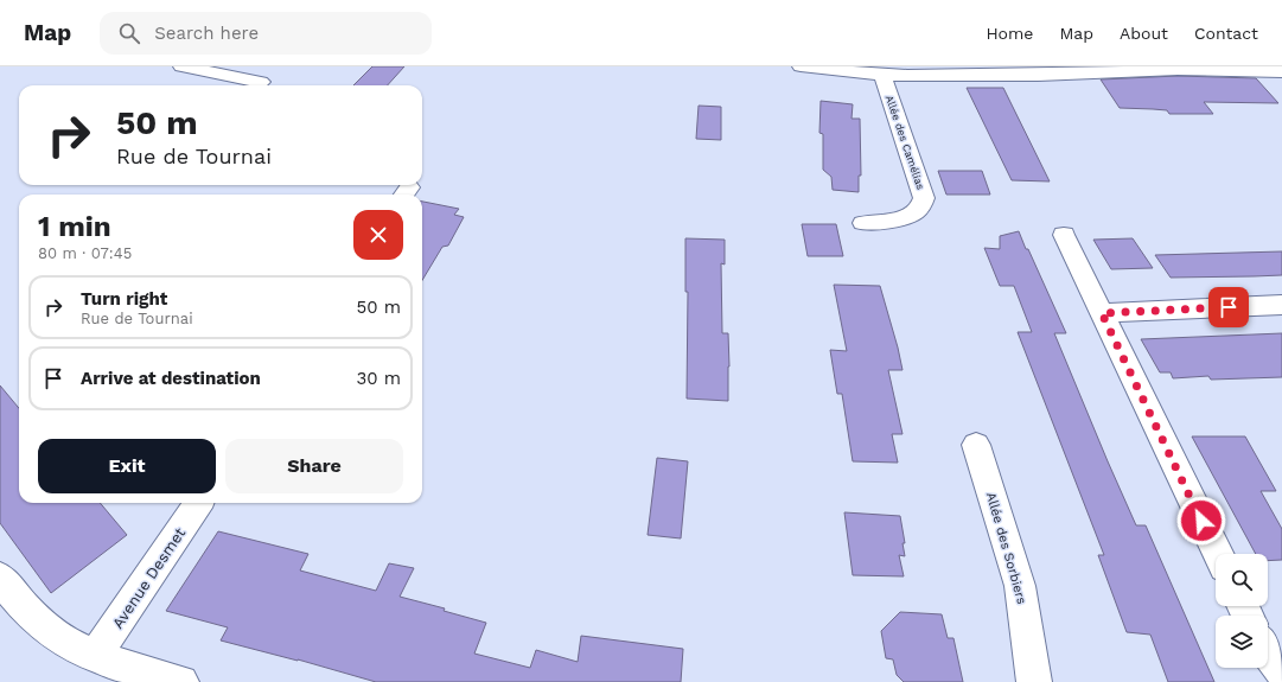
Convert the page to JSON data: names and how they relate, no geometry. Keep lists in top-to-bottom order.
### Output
{
  "streets": {
    "street": ["Allée des Camélias", "Allée des Sorbiers", "Avenue Desmet"]
  },
  "page": {
    "header": "Map",
    "search": "Search here",
    "nav": [
      "Home",
      "Map",
      "About",
      "Contact"
    ],
    "turn": ["50 m", "Rue de Tournai"],
    "heading": ["1 min", "80 m · 07:45"],
    "list": [
      {
        "name": "Turn right",
        "note": "Rue de Tournai",
        "value": "50 m"
      },
      {
        "name": "Arrive at destination",
        "value": "30 m"
      }
    ],
    "buttons": ["Exit", "Share"]
  }
}
